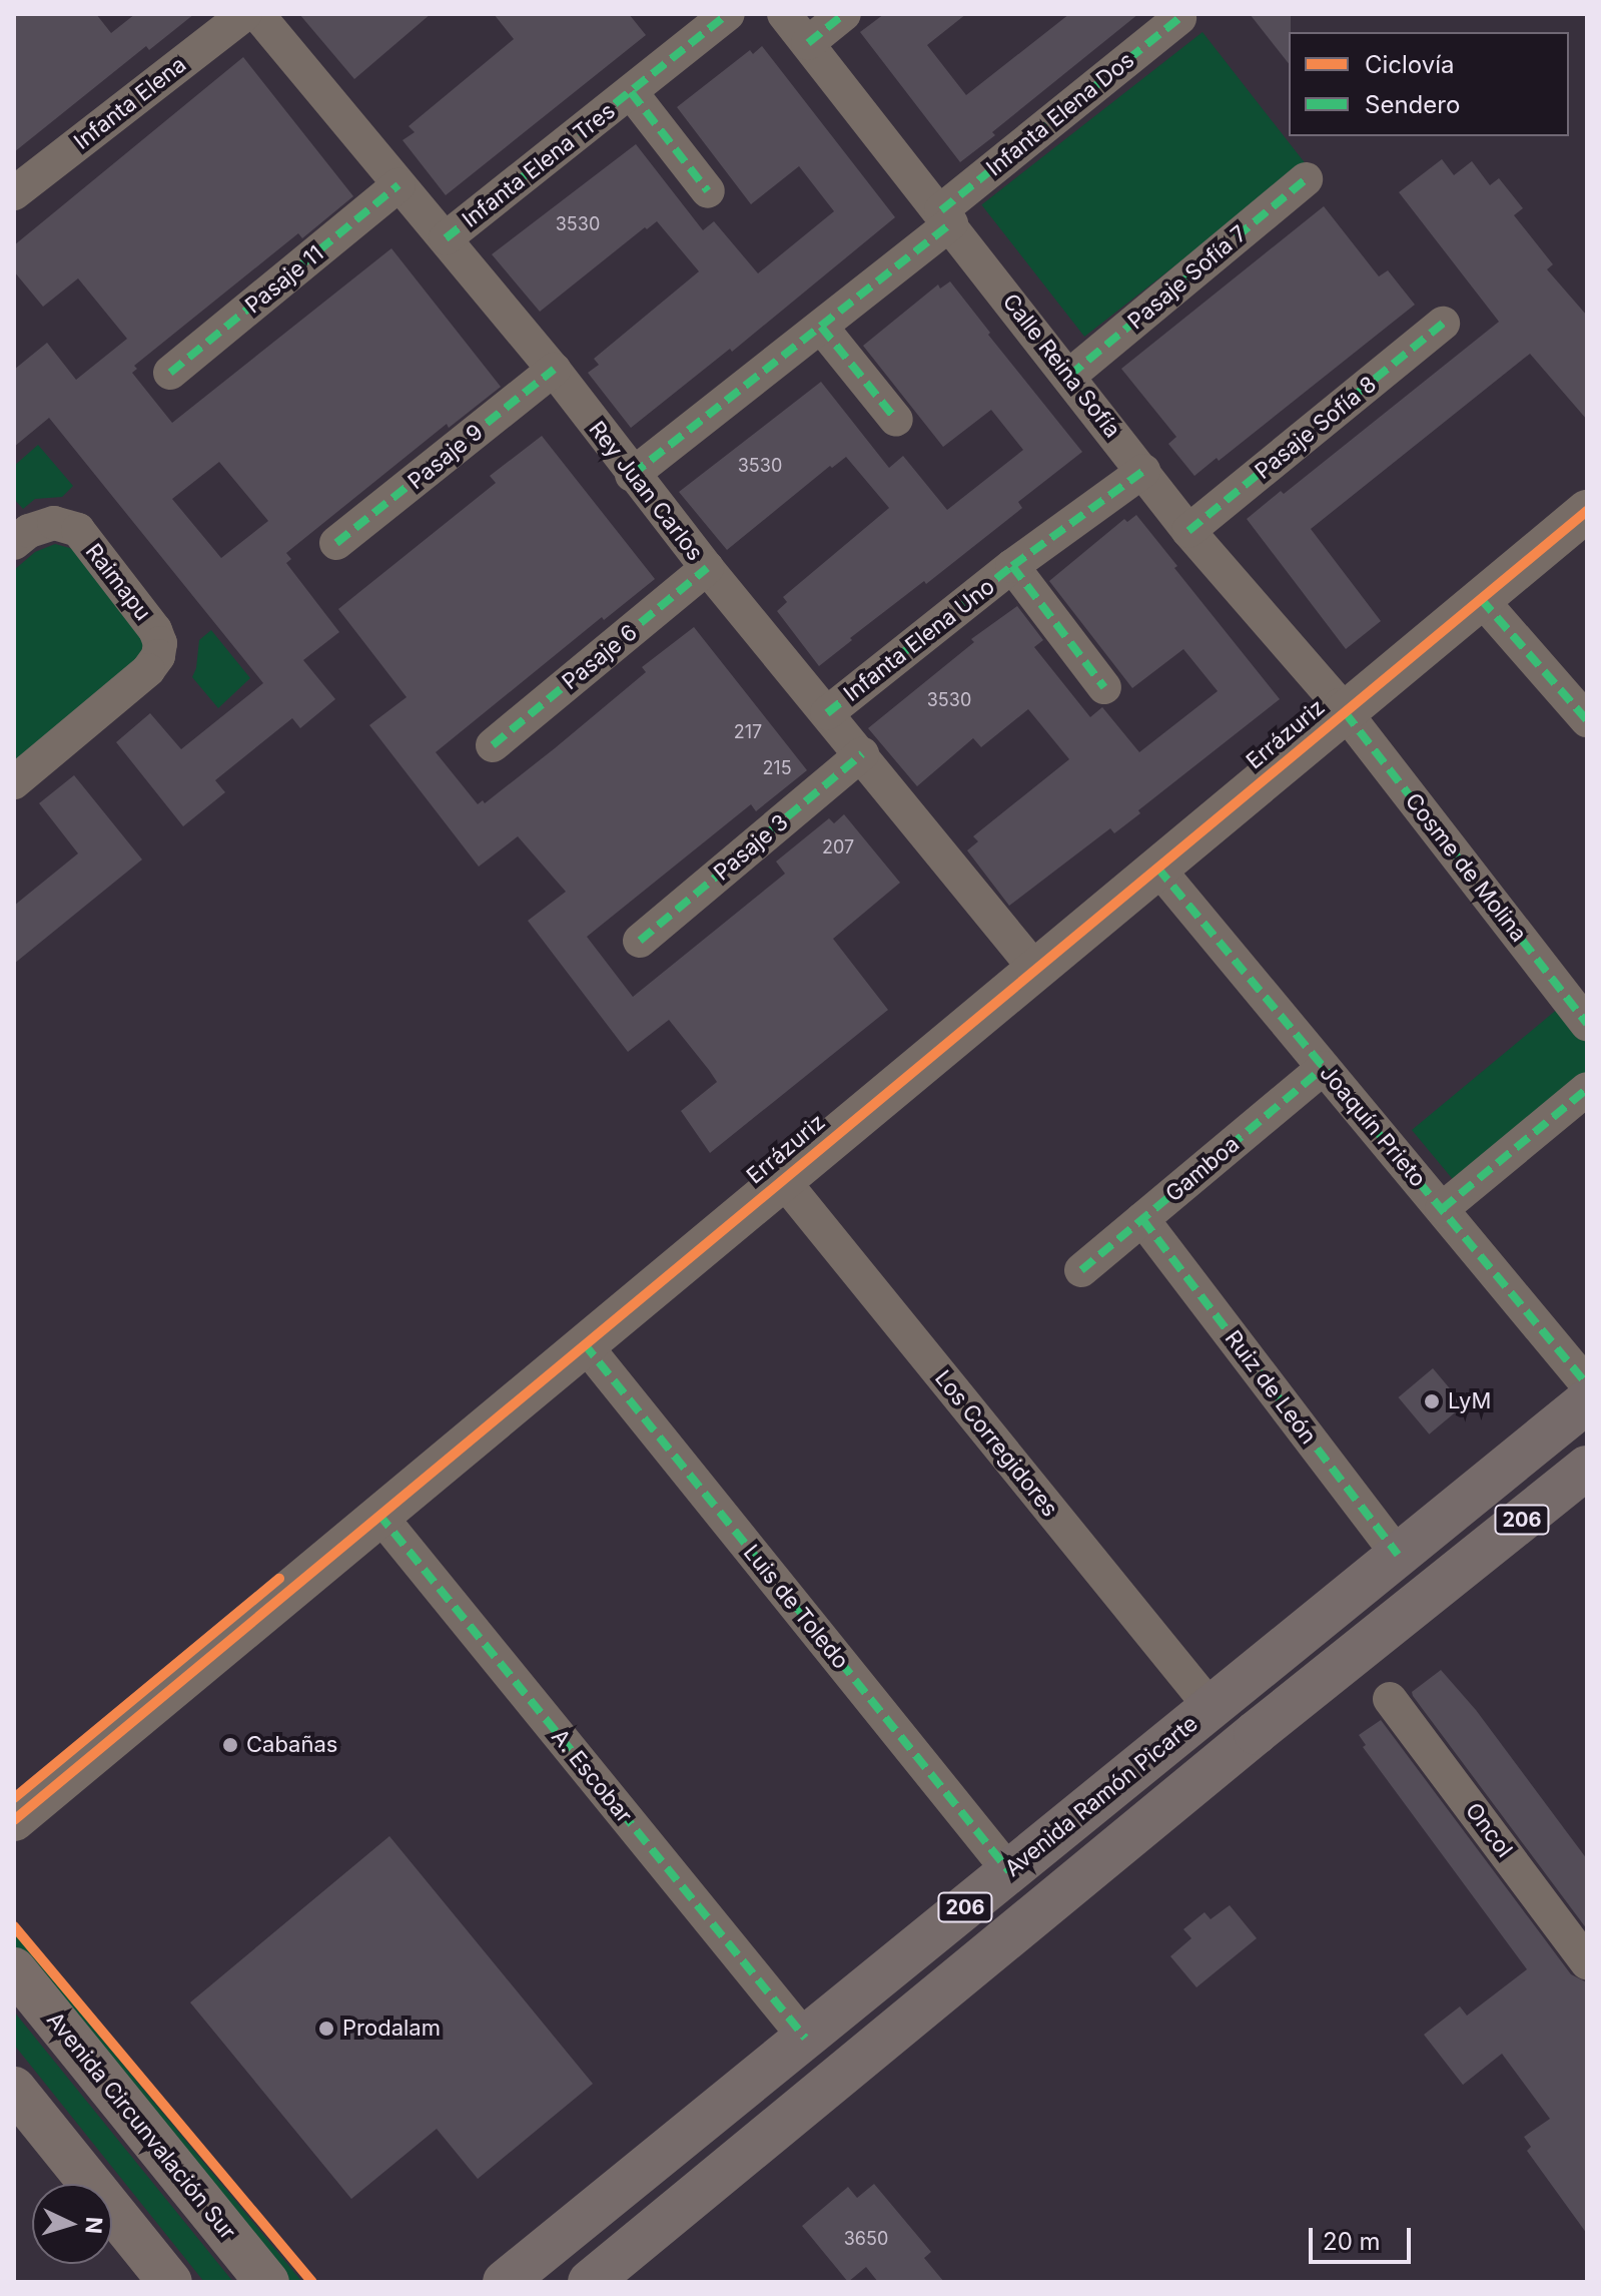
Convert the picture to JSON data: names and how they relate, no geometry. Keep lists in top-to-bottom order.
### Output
{
  "streets": {
    "highway": ["206", "Avenida Ramón Picarte"],
    "main road": ["Avenida Circunvalación Sur"],
    "street": [
      "Infanta Elena",
      "Infanta Elena Dos",
      "Infanta Elena Tres",
      "Pasaje Sofía 7",
      "Pasaje 11",
      "Calle Reina Sofía",
      "Pasaje Sofía 8",
      "Pasaje 9",
      "Rey Juan Carlos",
      "Raimapu",
      "Infanta Elena Uno",
      "Pasaje 6",
      "Errázuriz",
      "Pasaje 3",
      "Cosme de Molina",
      "Joaquín Prieto",
      "Gamboa",
      "Ruiz de León",
      "Los Corregidores",
      "Luis de Toledo",
      "A. Escobar",
      "Oncol"
    ]
  },
  "crossings": [
    ["Infanta Elena Dos", "Calle Reina Sofía"],
    ["Infanta Elena Dos", "Rey Juan Carlos"],
    ["Infanta Elena Tres", "Rey Juan Carlos"],
    ["Pasaje Sofía 7", "Calle Reina Sofía"],
    ["Pasaje 11", "Rey Juan Carlos"],
    ["Calle Reina Sofía", "Pasaje Sofía 8"],
    ["Calle Reina Sofía", "Infanta Elena Uno"],
    ["Calle Reina Sofía", "Errázuriz"],
    ["Calle Reina Sofía", "Cosme de Molina"],
    ["Pasaje 9", "Rey Juan Carlos"],
    ["Rey Juan Carlos", "Infanta Elena Uno"],
    ["Rey Juan Carlos", "Pasaje 6"],
    ["Rey Juan Carlos", "Errázuriz"],
    ["Rey Juan Carlos", "Pasaje 3"],
    ["Errázuriz", "Cosme de Molina"],
    ["Errázuriz", "Joaquín Prieto"],
    ["Errázuriz", "Los Corregidores"],
    ["Errázuriz", "Luis de Toledo"],
    ["Errázuriz", "A. Escobar"],
    ["Joaquín Prieto", "Gamboa"],
    ["Gamboa", "Ruiz de León"],
    ["Ruiz de León", "Avenida Ramón Picarte"],
    ["Los Corregidores", "Avenida Ramón Picarte"],
    ["Luis de Toledo", "Avenida Ramón Picarte"],
    ["A. Escobar", "Avenida Ramón Picarte"]
  ],
  "places": ["LyM", "Cabañas", "Prodalam"],
  "house_numbers": [
    "3530",
    "3530",
    "3530",
    "217",
    "215",
    "207",
    "3650"
  ],
  "legend": ["Ciclovía", "Sendero"],
  "scale_bar": "20 m",
  "north": "right"
}
